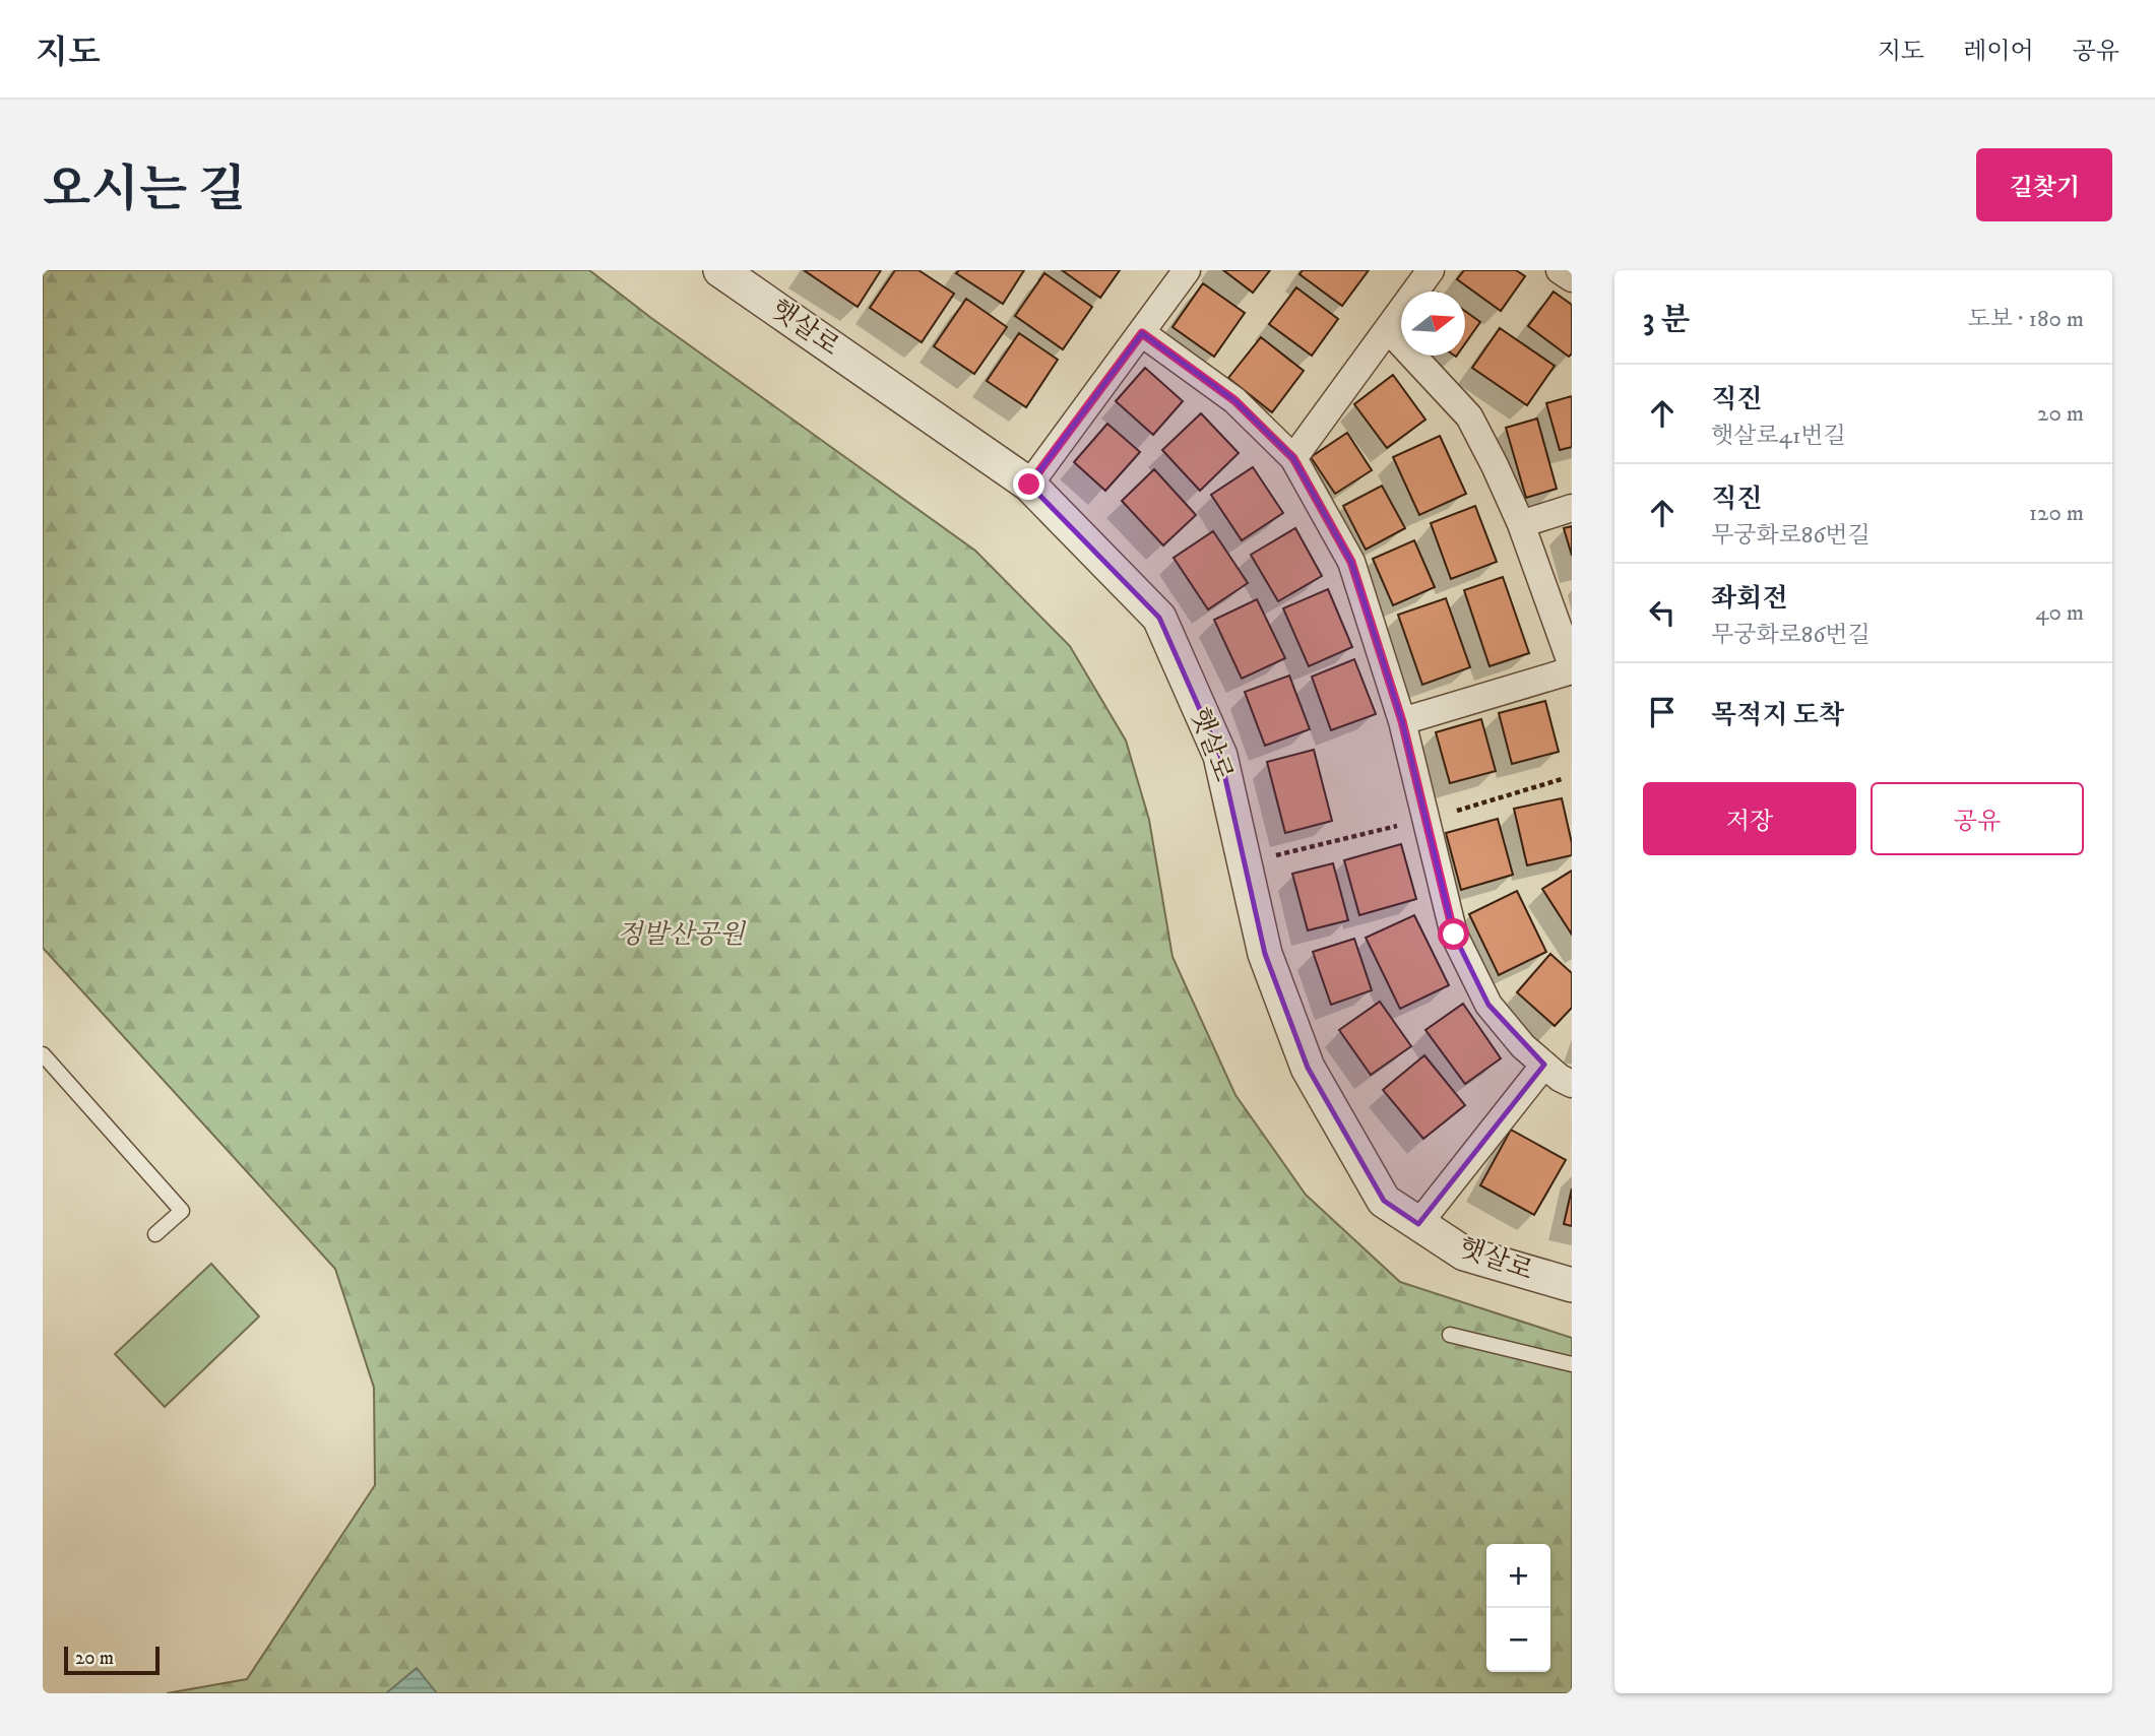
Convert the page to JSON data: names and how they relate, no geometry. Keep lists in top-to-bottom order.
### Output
{
  "streets": {
    "street": ["햇살로"]
  },
  "parks": ["정발산공원"],
  "scale_bar": "20 m",
  "north": "right",
  "page": {
    "header": "지도",
    "nav": ["지도", "레이어", "공유"],
    "title": "오시는 길",
    "buttons": [
      "길찾기",
      ["저장", "공유"]
    ],
    "heading": ["3 분", "도보 · 180 m"],
    "list": [
      ["직진", "햇살로41번길", "20 m"],
      ["직진", "무궁화로86번길", "120 m"],
      ["좌회전", "무궁화로86번길", "40 m"],
      "목적지 도착"
    ],
    "map_buttons": ["+", "−"],
    "scale": "20 m"
  }
}
